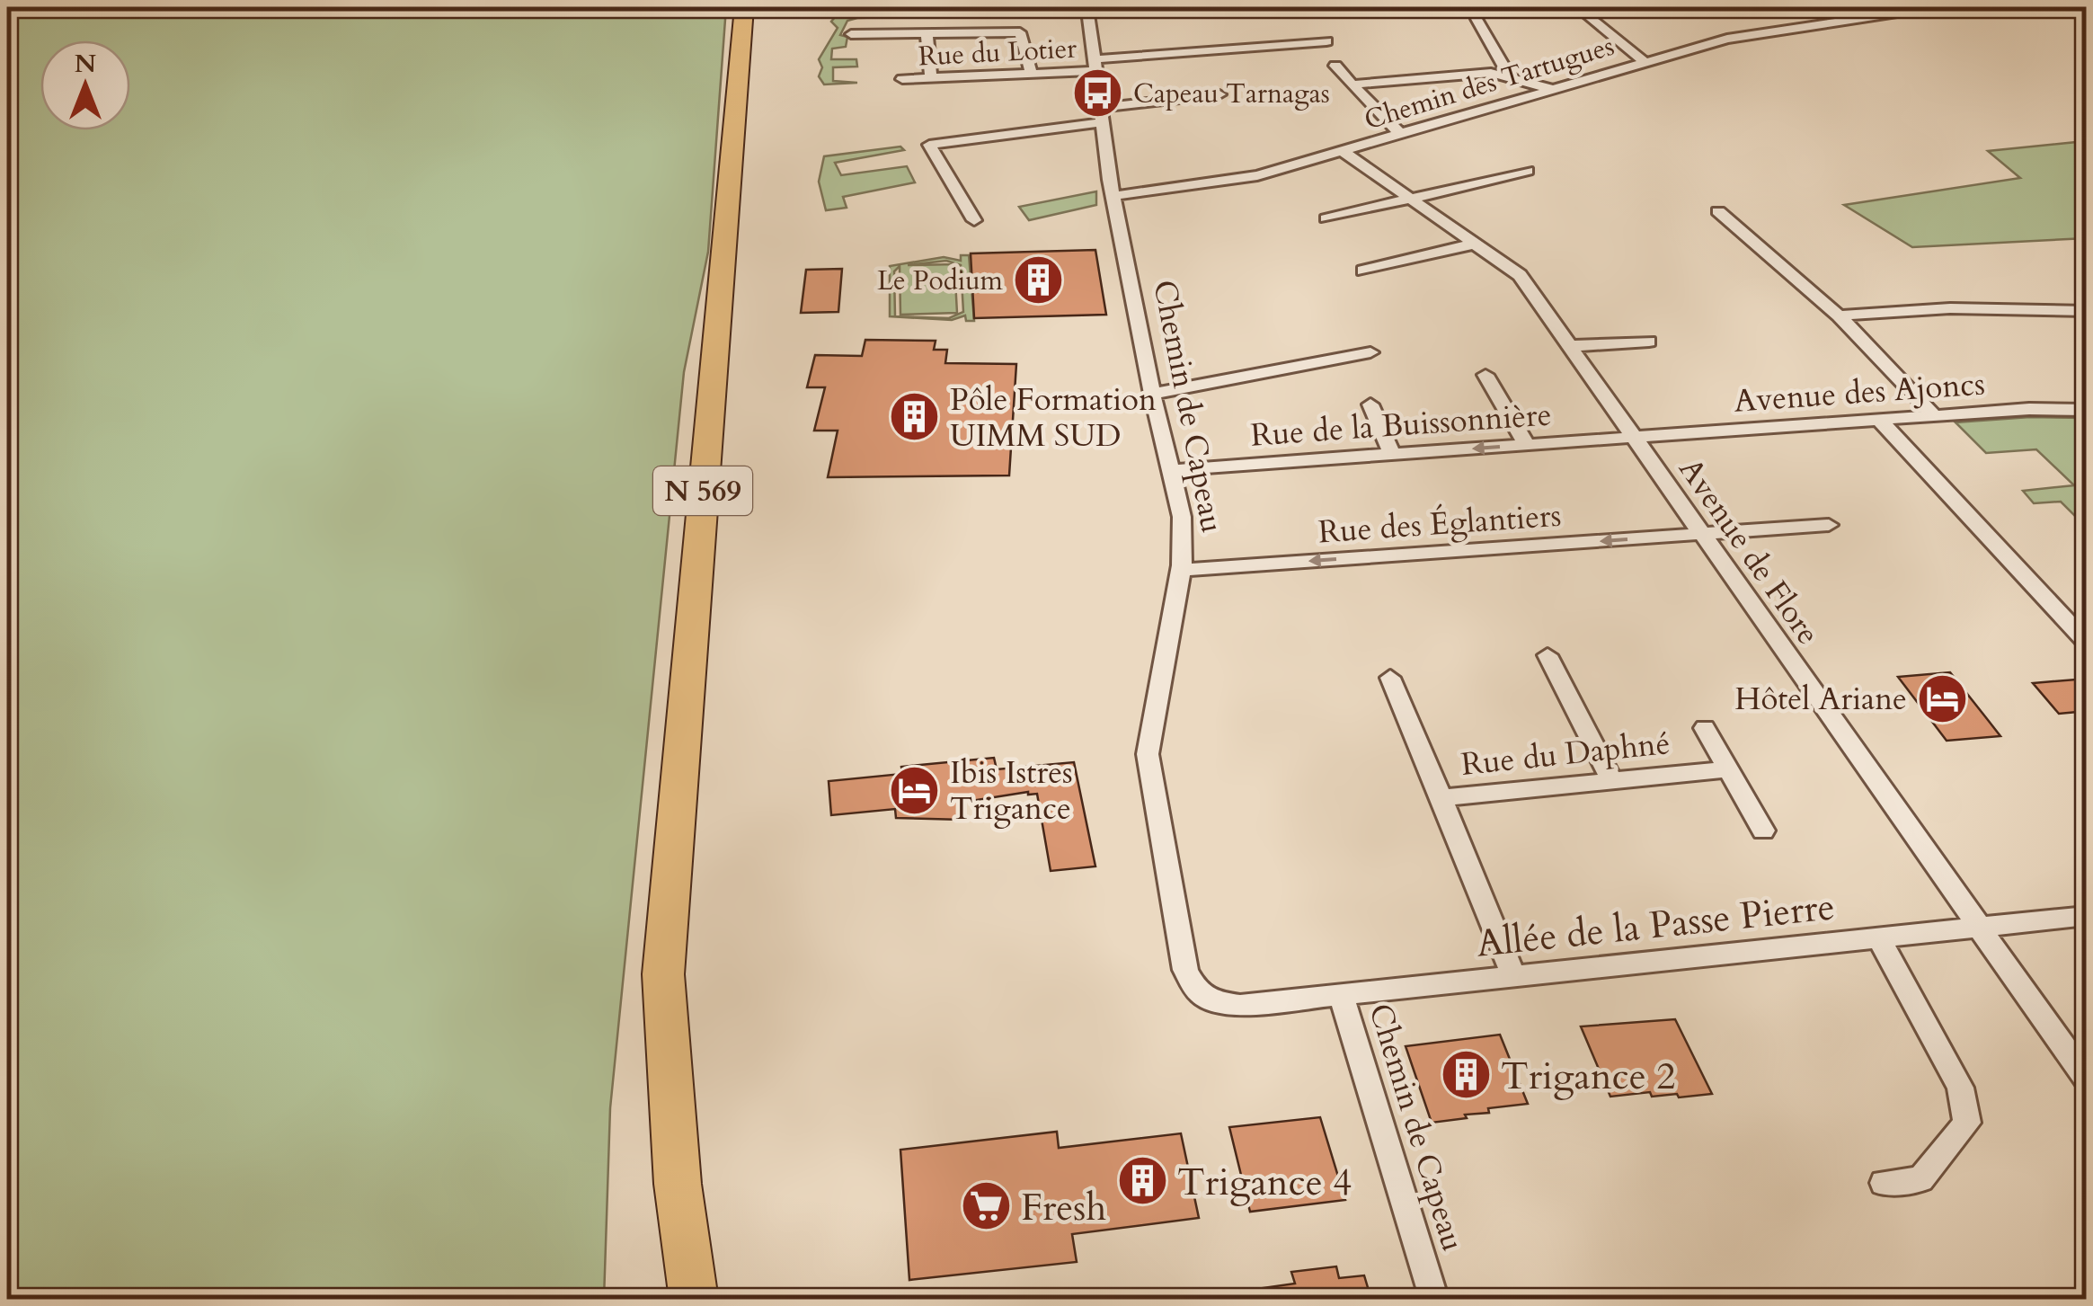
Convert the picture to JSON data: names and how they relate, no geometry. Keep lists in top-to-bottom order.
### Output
{
  "streets": {
    "main road": ["N 569"],
    "street": [
      "Rue du Lotier",
      "Chemin des Tartugues",
      "Avenue des Ajoncs",
      "Chemin de Capeau",
      "Rue de la Buissonnière",
      "Rue des Églantiers",
      "Avenue de Flore",
      "Rue du Daphné",
      "Allée de la Passe Pierre"
    ]
  },
  "crossings": [
    ["Rue du Lotier", "Chemin de Capeau"],
    ["Chemin des Tartugues", "Chemin de Capeau"],
    ["Chemin des Tartugues", "Avenue de Flore"],
    ["Avenue des Ajoncs", "Rue de la Buissonnière"],
    ["Avenue des Ajoncs", "Avenue de Flore"],
    ["Chemin de Capeau", "Rue de la Buissonnière"],
    ["Chemin de Capeau", "Rue des Églantiers"],
    ["Chemin de Capeau", "Allée de la Passe Pierre"],
    ["Rue de la Buissonnière", "Avenue de Flore"],
    ["Rue des Églantiers", "Avenue de Flore"],
    ["Avenue de Flore", "Allée de la Passe Pierre"],
    ["Rue du Daphné", "Allée de la Passe Pierre"]
  ],
  "one_way": ["Rue des Églantiers"],
  "places": {
    "bus stop": ["Capeau Tarnagas"],
    "building": [
      "Le Podium",
      "Pôle Formation UIMM SUD",
      "Trigance 2",
      "Trigance 4"
    ],
    "hotel": ["Hôtel Ariane", "Ibis Istres Trigance"],
    "supermarket": ["Fresh"]
  },
  "north": "top"
}
